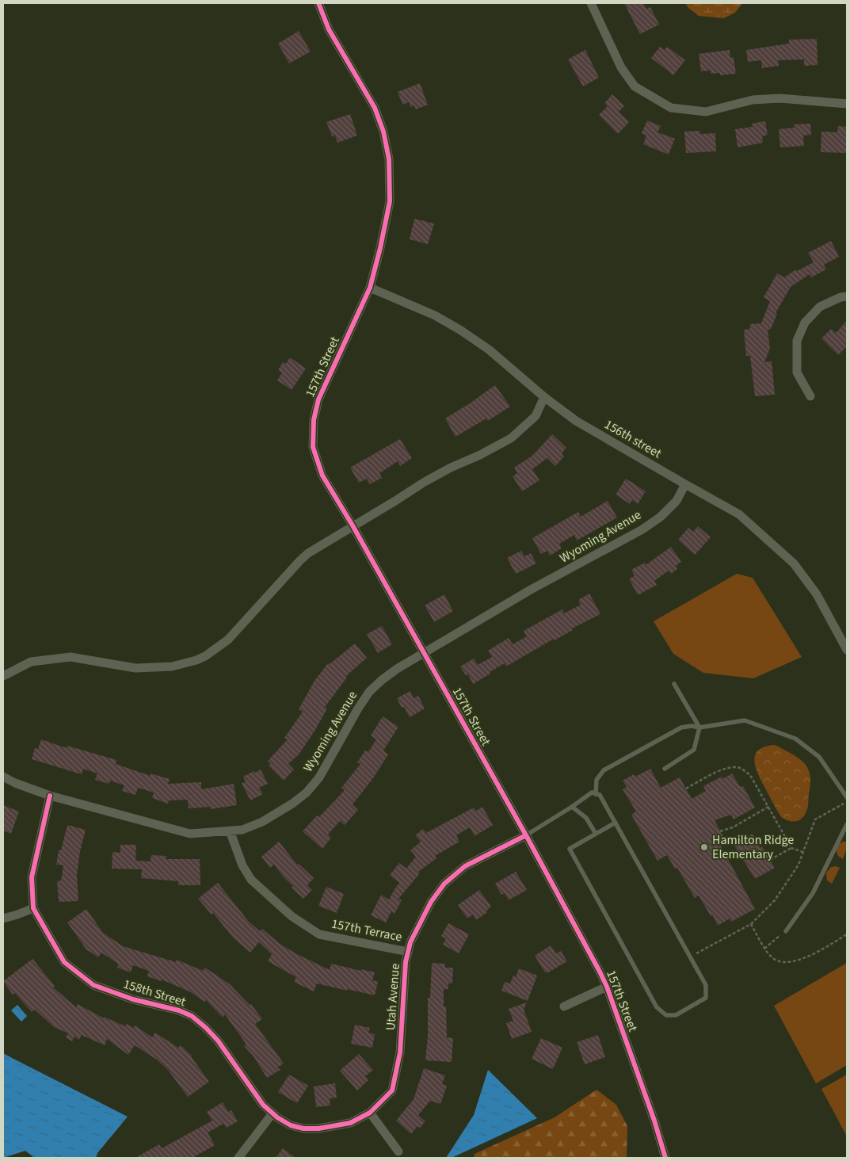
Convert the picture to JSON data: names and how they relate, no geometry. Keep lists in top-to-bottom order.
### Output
{
  "streets": {
    "street": [
      "157th Street",
      "156th street",
      "Wyoming Avenue",
      "157th Terrace",
      "158th Street",
      "Utah Avenue"
    ]
  },
  "crossings": [
    ["157th Street", "156th street"],
    ["157th Street", "Wyoming Avenue"],
    ["157th Street", "Utah Avenue"],
    ["156th street", "Wyoming Avenue"],
    ["Wyoming Avenue", "157th Terrace"],
    ["Wyoming Avenue", "158th Street"],
    ["157th Terrace", "Utah Avenue"],
    ["158th Street", "Utah Avenue"]
  ],
  "places": ["Hamilton Ridge Elementary"]
}
